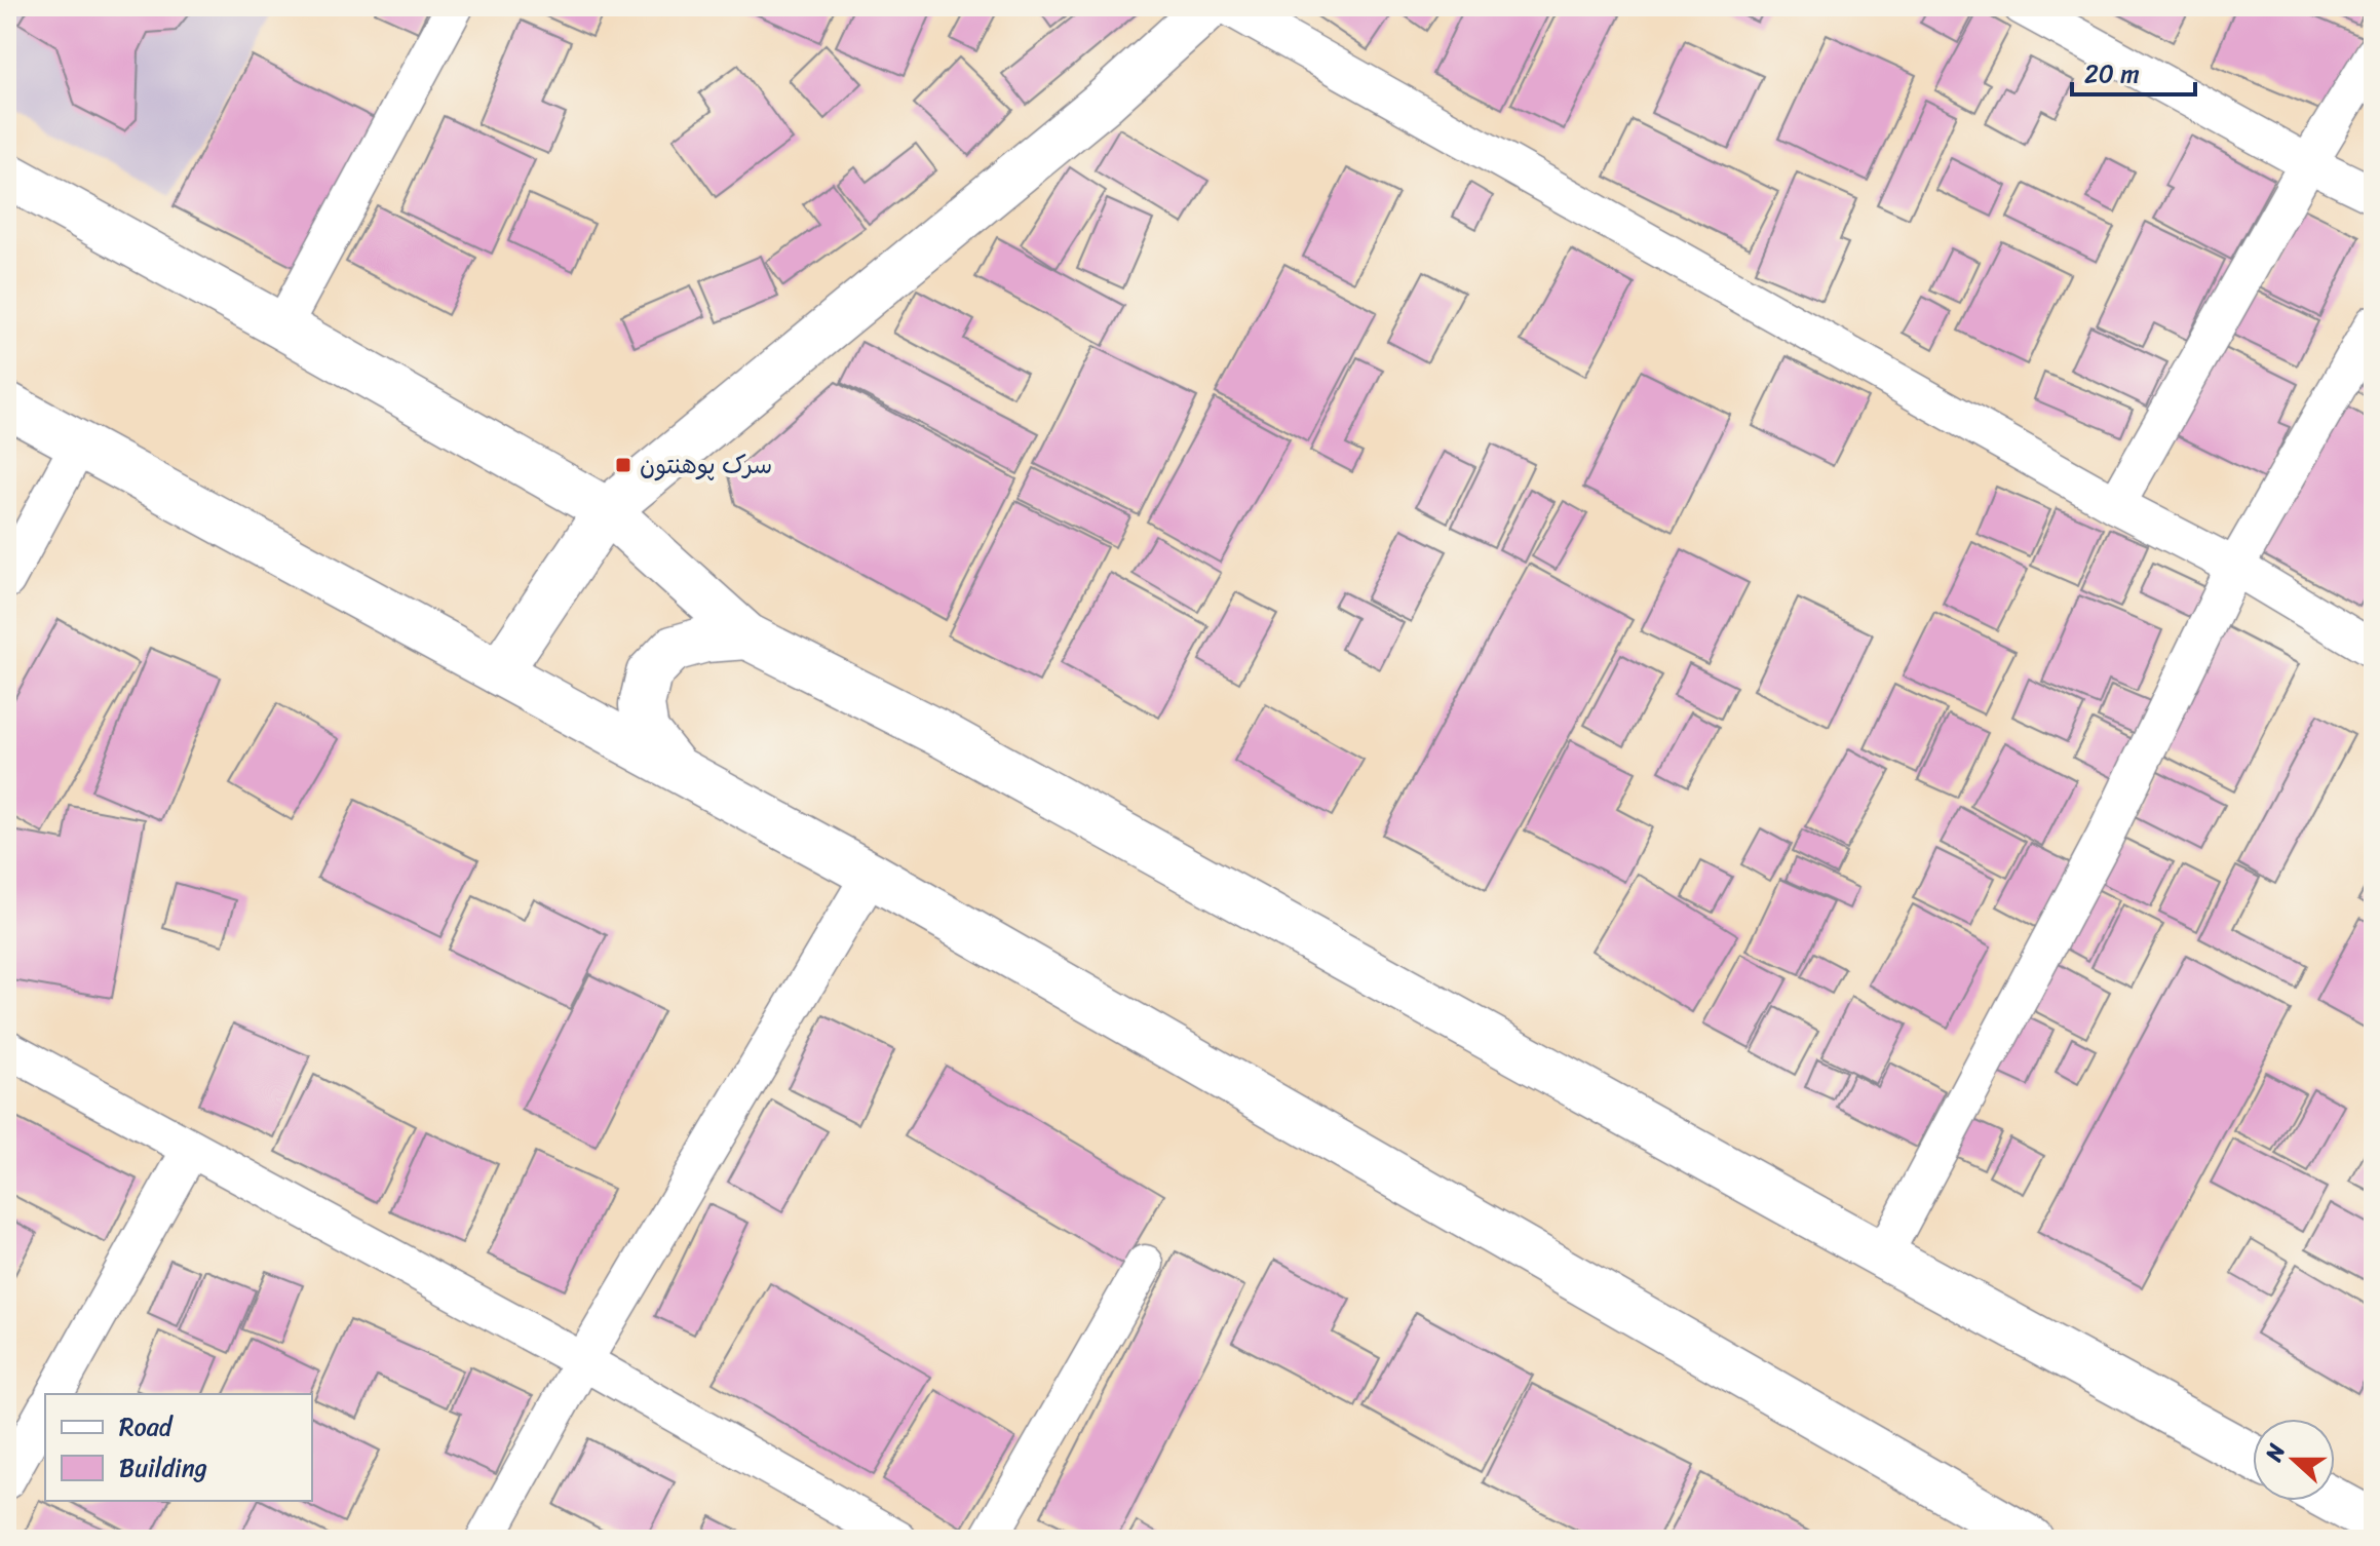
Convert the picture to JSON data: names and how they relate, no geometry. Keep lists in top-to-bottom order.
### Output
{
  "places": {
    "transit": ["سرک پوهنتون"]
  },
  "legend": ["Road", "Building"],
  "scale_bar": "20 m",
  "north": "left"
}
